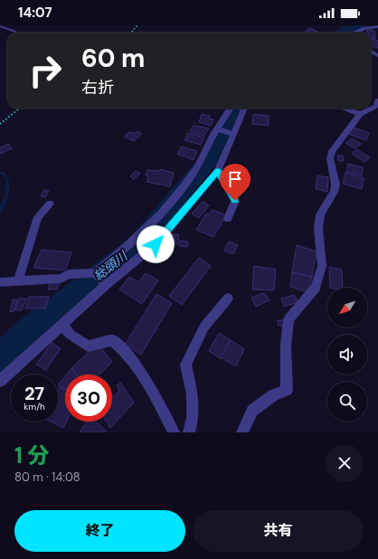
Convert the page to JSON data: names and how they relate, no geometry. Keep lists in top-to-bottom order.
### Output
{
  "water": ["総頭川"],
  "north": "bottom left",
  "page": {
    "status": "14:07",
    "turn": ["60 m", "右折"],
    "speed": "27 km/h",
    "limit": "30",
    "heading": ["1 分", "80 m · 14:08"],
    "buttons": ["終了", "共有"]
  }
}
